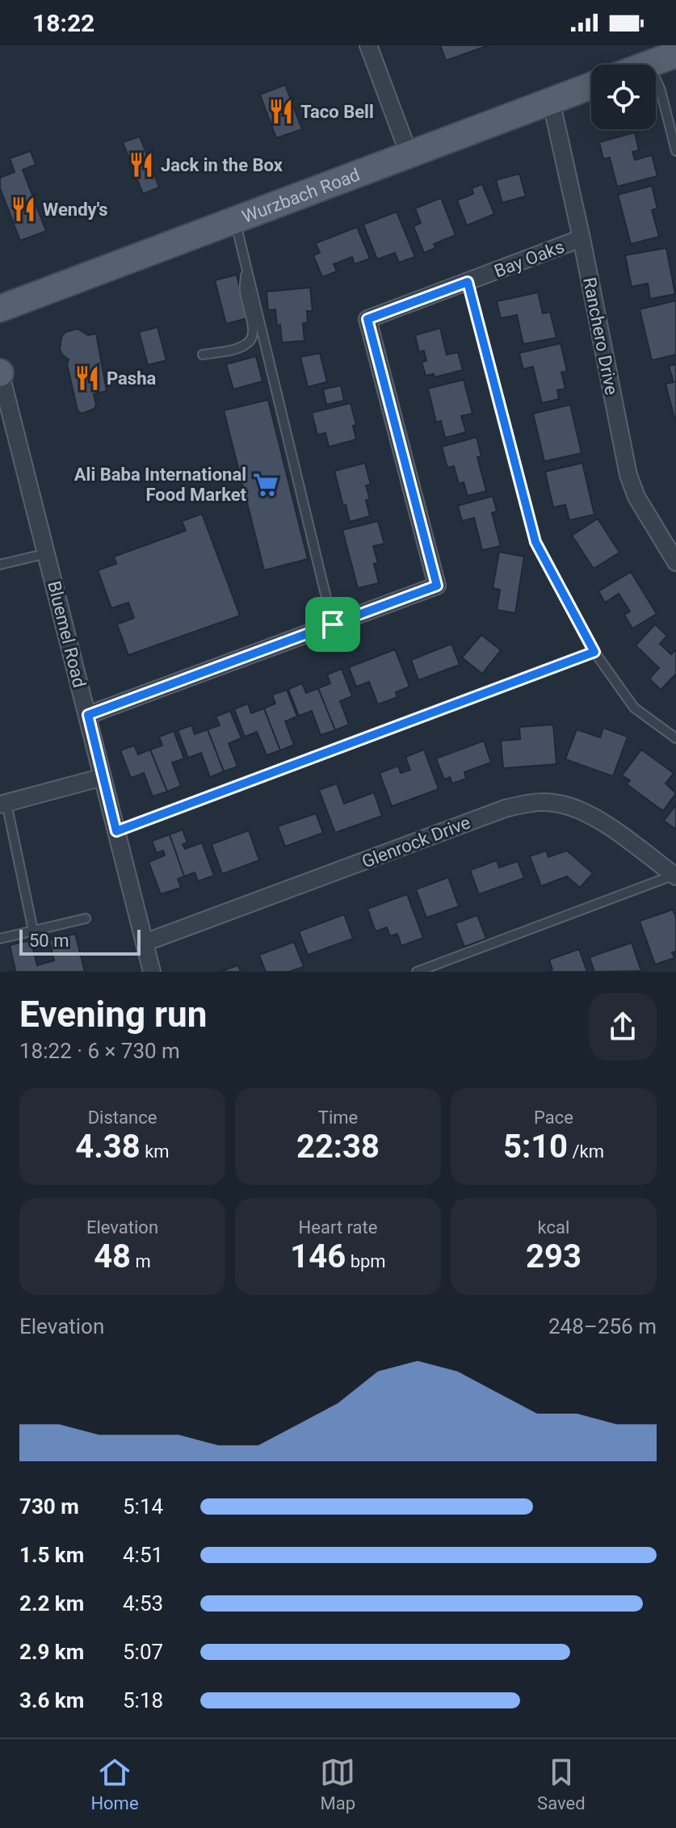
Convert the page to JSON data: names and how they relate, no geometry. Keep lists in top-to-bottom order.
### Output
{
  "streets": {
    "main road": ["Wurzbach Road"],
    "street": [
      "Bay Oaks",
      "Ranchero Drive",
      "Bluemel Road",
      "Glenrock Drive"
    ]
  },
  "crossings": [
    ["Wurzbach Road", "Ranchero Drive"],
    ["Bay Oaks", "Ranchero Drive"],
    ["Bluemel Road", "Glenrock Drive"]
  ],
  "places": {
    "restaurant": [
      "Taco Bell",
      "Jack in the Box",
      "Wendy's",
      "Pasha"
    ],
    "supermarket": ["Ali Baba International Food Market"]
  },
  "scale_bar": "50 m",
  "page": {
    "status": "18:22",
    "scale": "50 m",
    "heading": ["Evening run", "18:22 · 6 × 730 m"],
    "stats": [
      ["Distance", "4.38 km"],
      ["Time", "22:38"],
      ["Pace", "5:10 /km"],
      ["Elevation", "48 m"],
      ["Heart rate", "146 bpm"],
      ["kcal", "293"]
    ],
    "chart": ["Elevation", "248–256 m"],
    "list": [
      {
        "name": "730 m",
        "note": "5:14"
      },
      {
        "name": "1.5 km",
        "note": "4:51"
      },
      {
        "name": "2.2 km",
        "note": "4:53"
      },
      {
        "name": "2.9 km",
        "note": "5:07"
      },
      {
        "name": "3.6 km",
        "note": "5:18"
      }
    ],
    "tabs": ["Home", "Map", "Saved"]
  }
}
